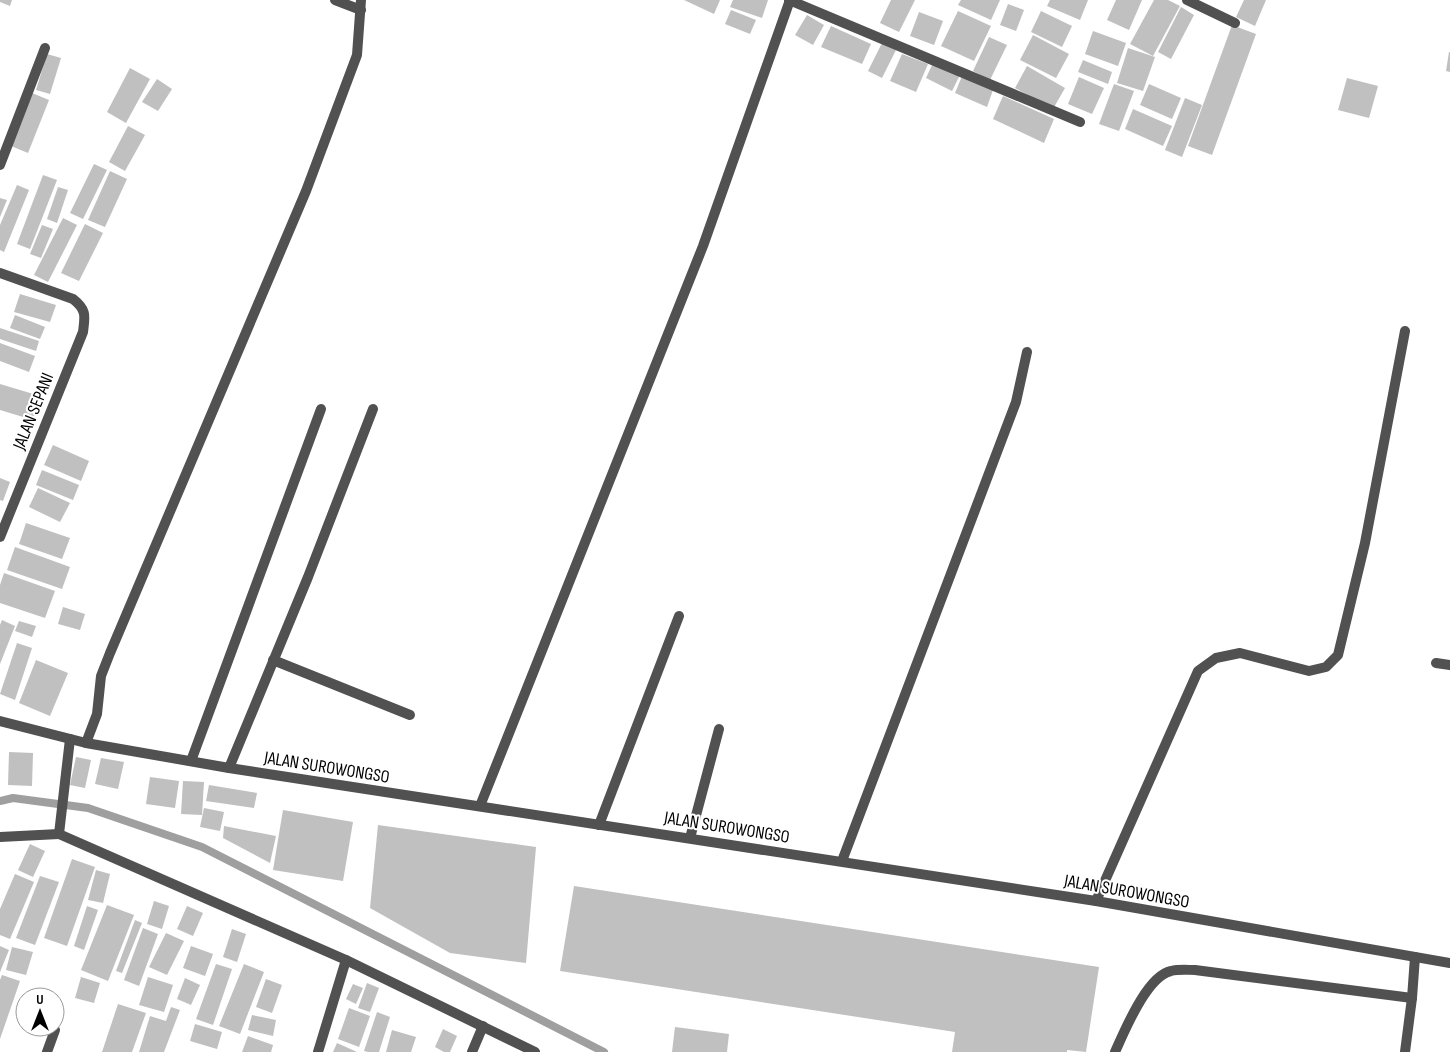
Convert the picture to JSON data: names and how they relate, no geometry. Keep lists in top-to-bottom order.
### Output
{
  "streets": {
    "street": ["JALAN SEPANI", "JALAN SUROWONGSO"]
  },
  "north": "top"
}
